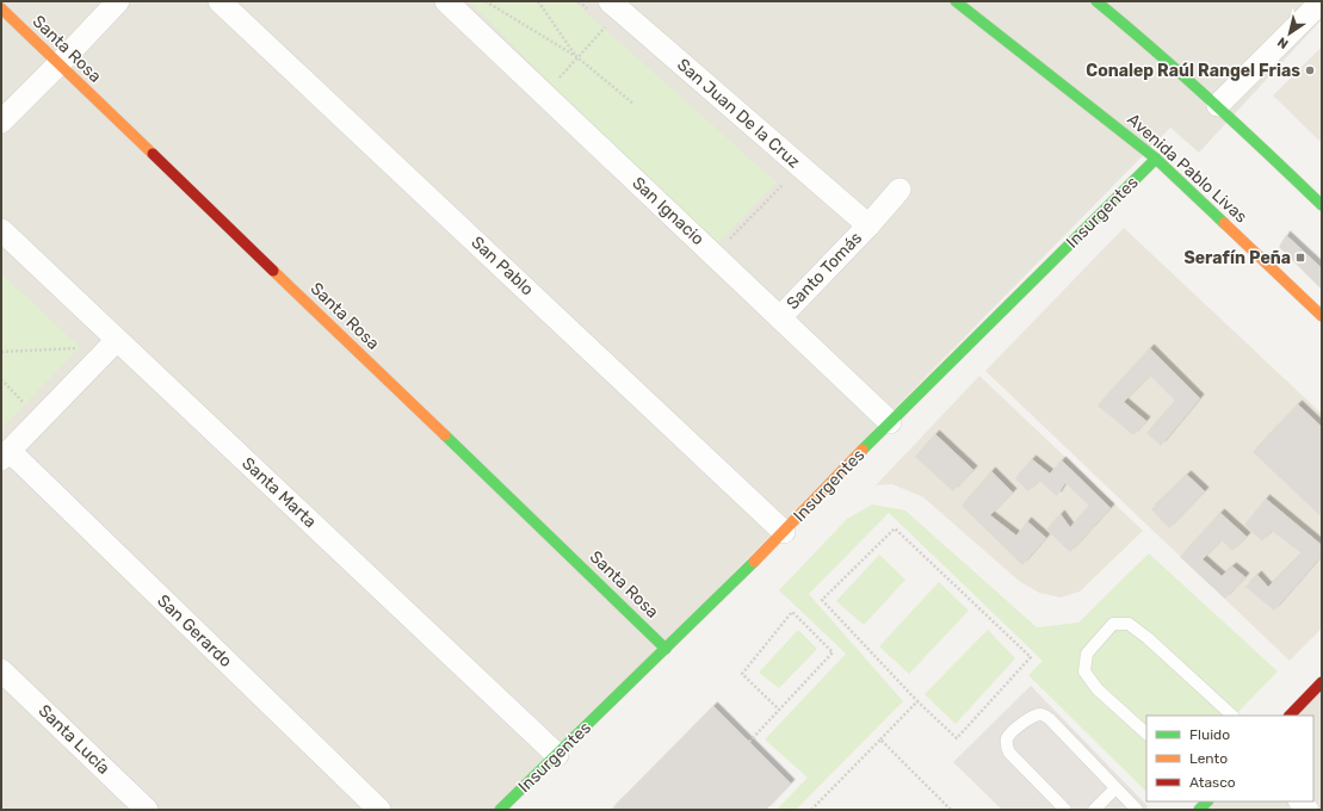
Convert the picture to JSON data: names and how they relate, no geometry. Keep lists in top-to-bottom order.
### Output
{
  "streets": {
    "street": [
      "Santa Rosa",
      "San Juan De la Cruz",
      "Avenida Pablo Livas",
      "San Ignacio",
      "Insurgentes",
      "San Pablo",
      "Santo Tomás",
      "Santa Marta",
      "San Gerardo",
      "Santa Lucía"
    ]
  },
  "crossings": [
    ["Santa Rosa", "Insurgentes"],
    ["San Juan De la Cruz", "Santo Tomás"],
    ["Avenida Pablo Livas", "Insurgentes"],
    ["San Ignacio", "Insurgentes"],
    ["San Ignacio", "Santo Tomás"],
    ["Insurgentes", "San Pablo"],
    ["Insurgentes", "Santa Marta"]
  ],
  "places": {
    "other": ["Conalep Raúl Rangel Frias"],
    "transit": ["Serafín Peña"]
  },
  "legend": ["Fluido", "Lento", "Atasco"],
  "north": "bottom left"
}
